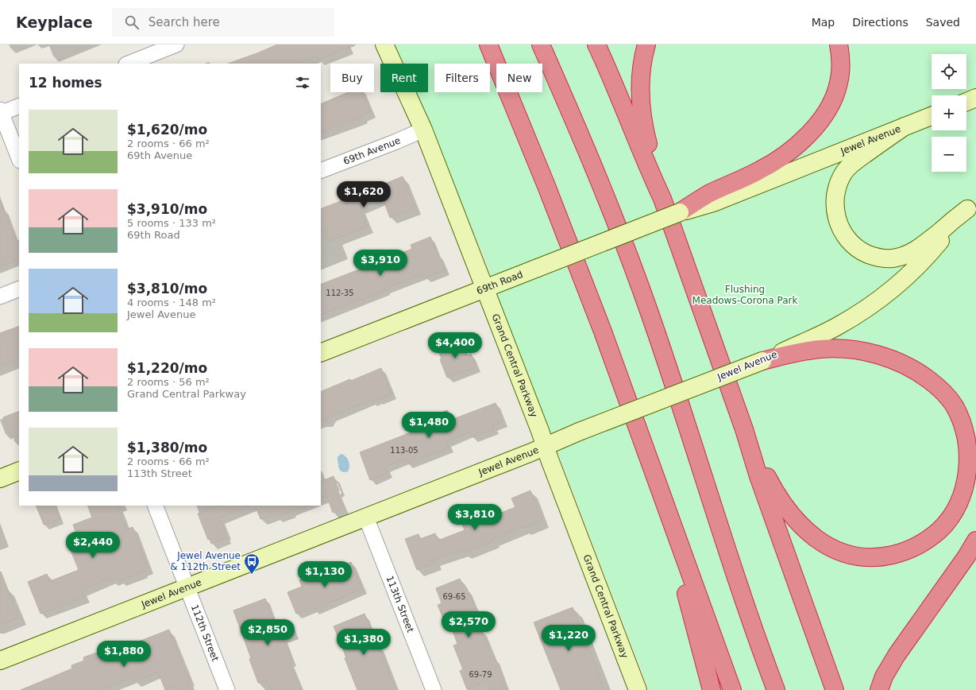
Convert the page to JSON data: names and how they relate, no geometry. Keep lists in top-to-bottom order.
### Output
{
  "streets": {
    "street": [
      "Jewel Avenue",
      "69th Avenue",
      "69th Road",
      "Grand Central Parkway",
      "113th Street",
      "112th Street"
    ]
  },
  "crossings": [
    ["Jewel Avenue", "69th Road"],
    ["Jewel Avenue", "Grand Central Parkway"],
    ["Jewel Avenue", "113th Street"],
    ["Jewel Avenue", "112th Street"],
    ["69th Avenue", "Grand Central Parkway"],
    ["69th Road", "Grand Central Parkway"]
  ],
  "parks": ["Flushing Meadows-Corona Park"],
  "places": {
    "bus stop": ["Jewel Avenue & 112th Street"]
  },
  "house_numbers": [
    "112-35",
    "113-05",
    "69-65",
    "69-79"
  ],
  "page": {
    "header": "Keyplace",
    "search": "Search here",
    "nav": ["Map", "Directions", "Saved"],
    "map_buttons": ["+", "−"],
    "chip": [
      "Buy",
      "Rent",
      "Filters",
      "New"
    ],
    "heading": "12 homes",
    "list": [
      {
        "name": "$1,620/mo",
        "note": "2 rooms · 66 m² · 69th Avenue"
      },
      {
        "name": "$3,910/mo",
        "note": "5 rooms · 133 m² · 69th Road"
      },
      {
        "name": "$3,810/mo",
        "note": "4 rooms · 148 m² · Jewel Avenue"
      },
      {
        "name": "$1,220/mo",
        "note": "2 rooms · 56 m² · Grand Central Parkway"
      },
      {
        "name": "$1,380/mo",
        "note": "2 rooms · 66 m² · 113th Street"
      }
    ],
    "price": [
      "$1,620",
      "$3,910",
      "$4,400",
      "$1,480",
      "$3,810",
      "$2,440",
      "$1,130",
      "$2,570",
      "$2,850",
      "$1,220",
      "$1,380",
      "$1,880"
    ]
  }
}
